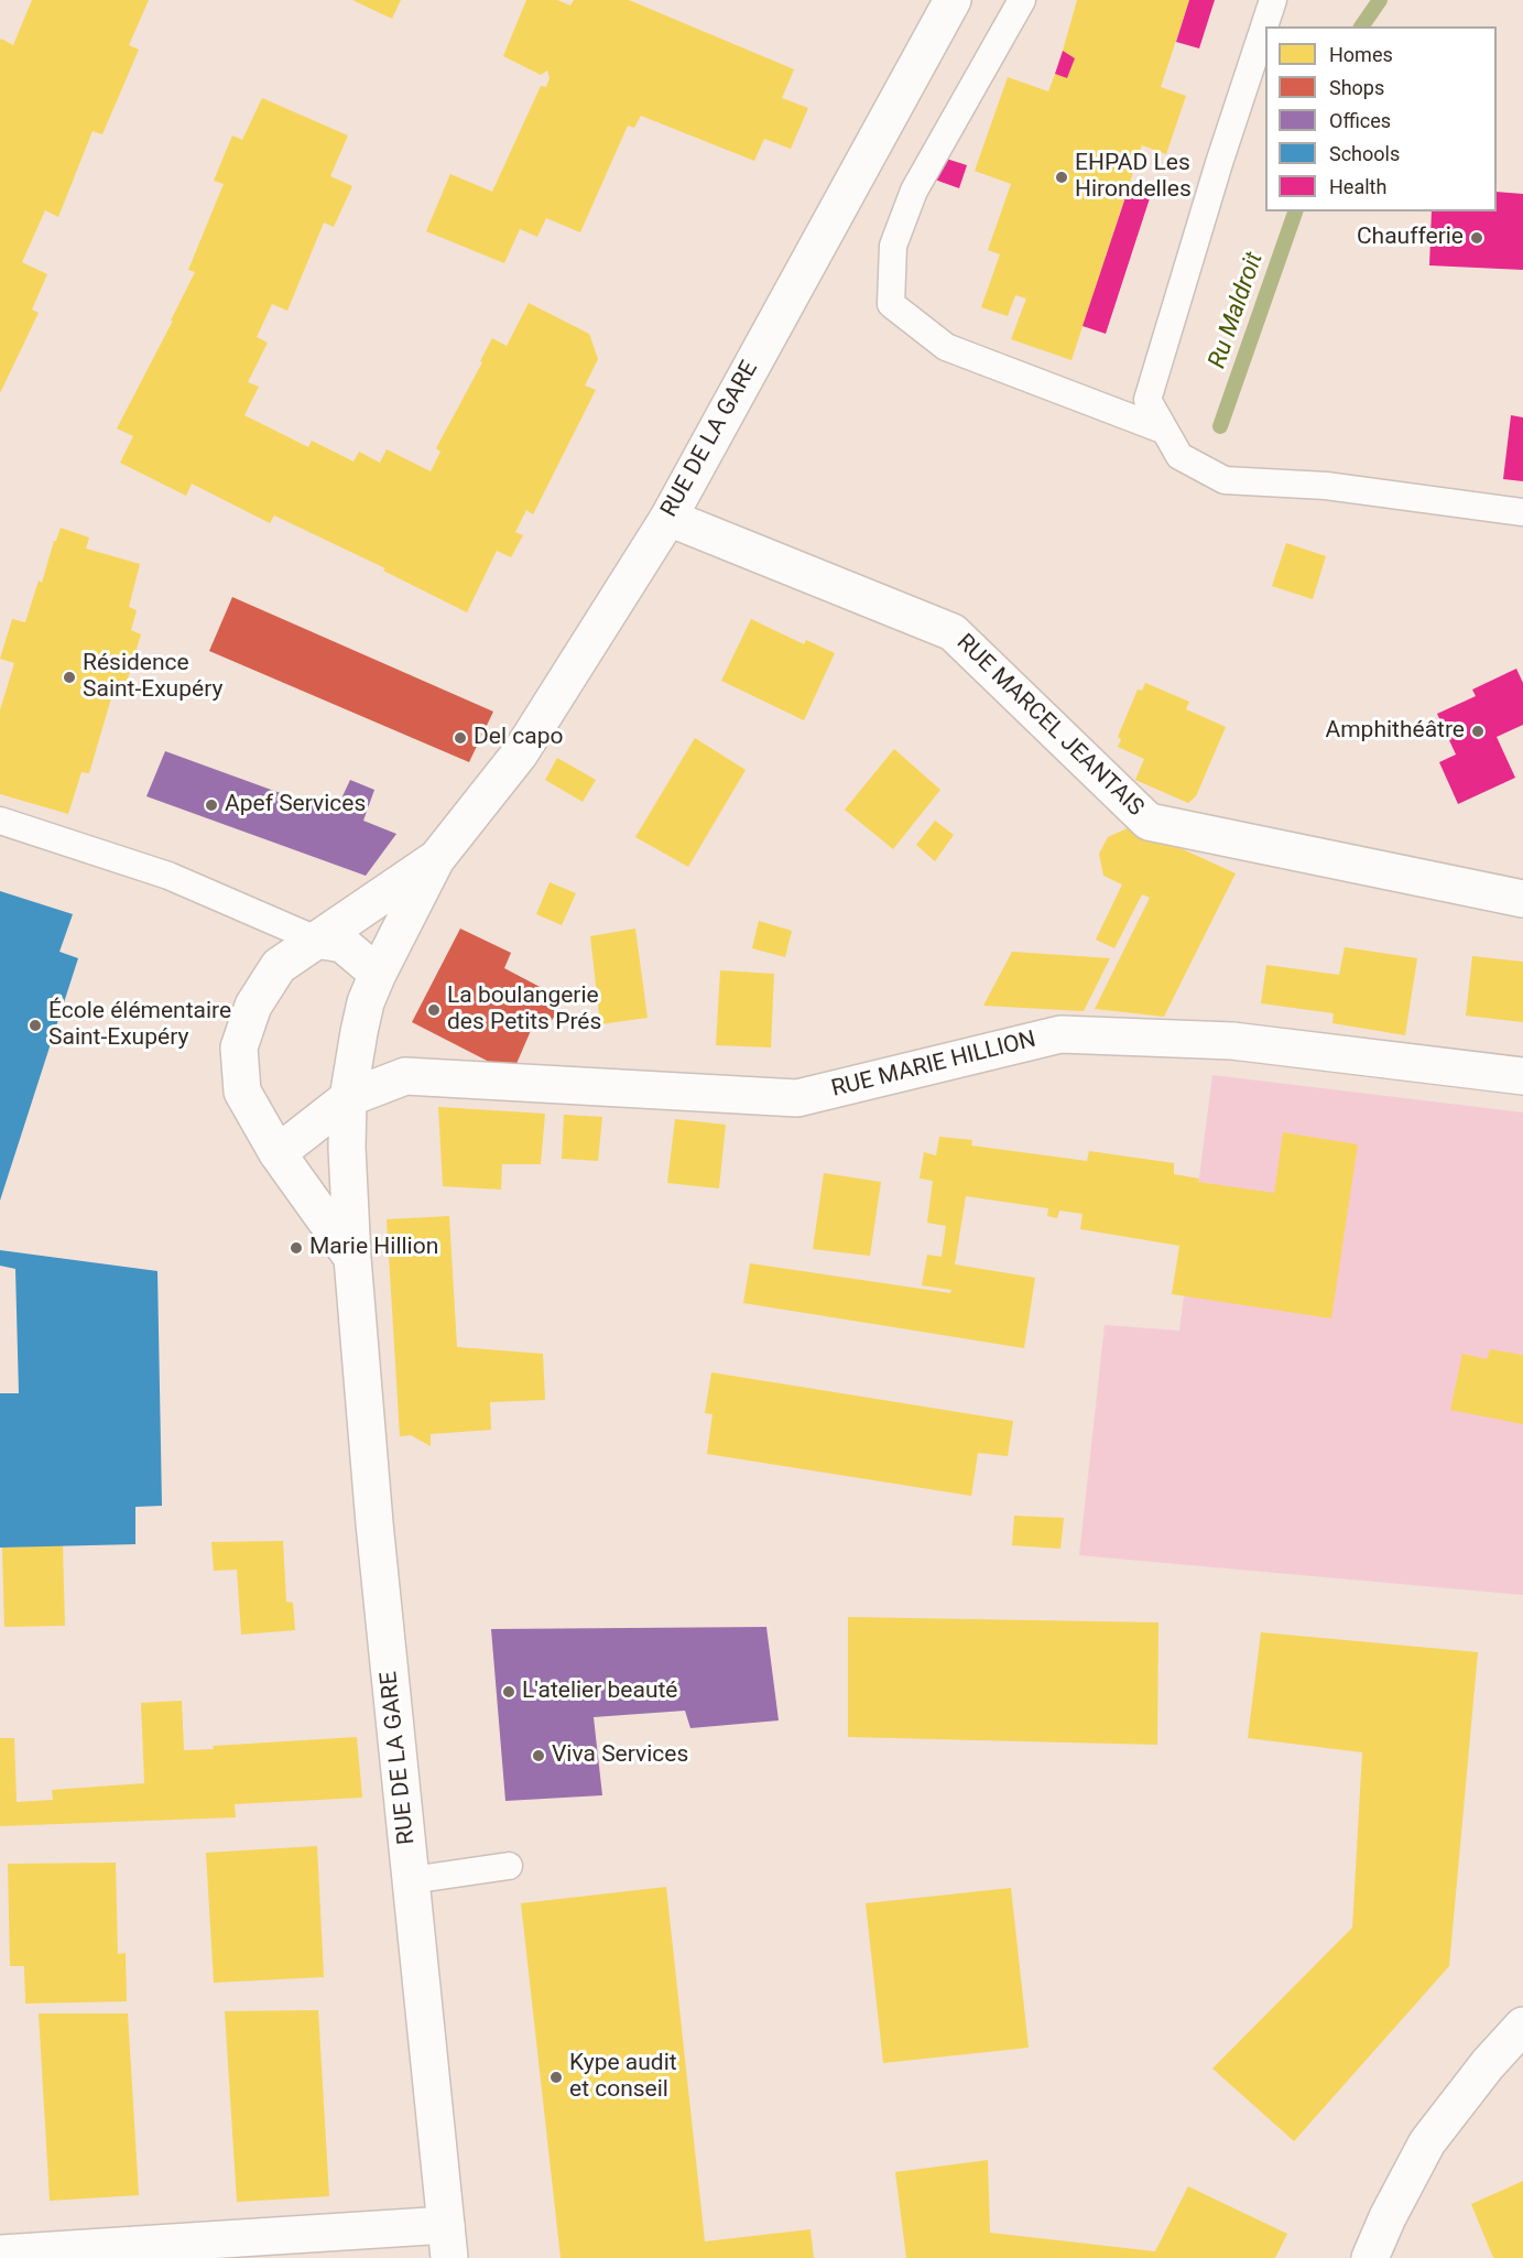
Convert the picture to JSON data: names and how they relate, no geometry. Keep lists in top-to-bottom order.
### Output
{
  "streets": {
    "street": ["RUE DE LA GARE", "RUE MARCEL JEANTAIS", "RUE MARIE HILLION"]
  },
  "crossings": [
    ["RUE DE LA GARE", "RUE MARCEL JEANTAIS"],
    ["RUE DE LA GARE", "RUE MARIE HILLION"]
  ],
  "water": ["Ru Maldroit"],
  "places": [
    "EHPAD Les Hirondelles",
    "Chaufferie",
    "Résidence Saint-Exupéry",
    "Amphithéâtre",
    "Del capo",
    "Apef Services",
    "La boulangerie des Petits Prés",
    "École élémentaire Saint-Exupéry",
    "Marie Hillion",
    "L'atelier beauté",
    "Viva Services",
    "Kype audit et conseil"
  ],
  "legend": [
    "Homes",
    "Shops",
    "Offices",
    "Schools",
    "Health"
  ]
}
